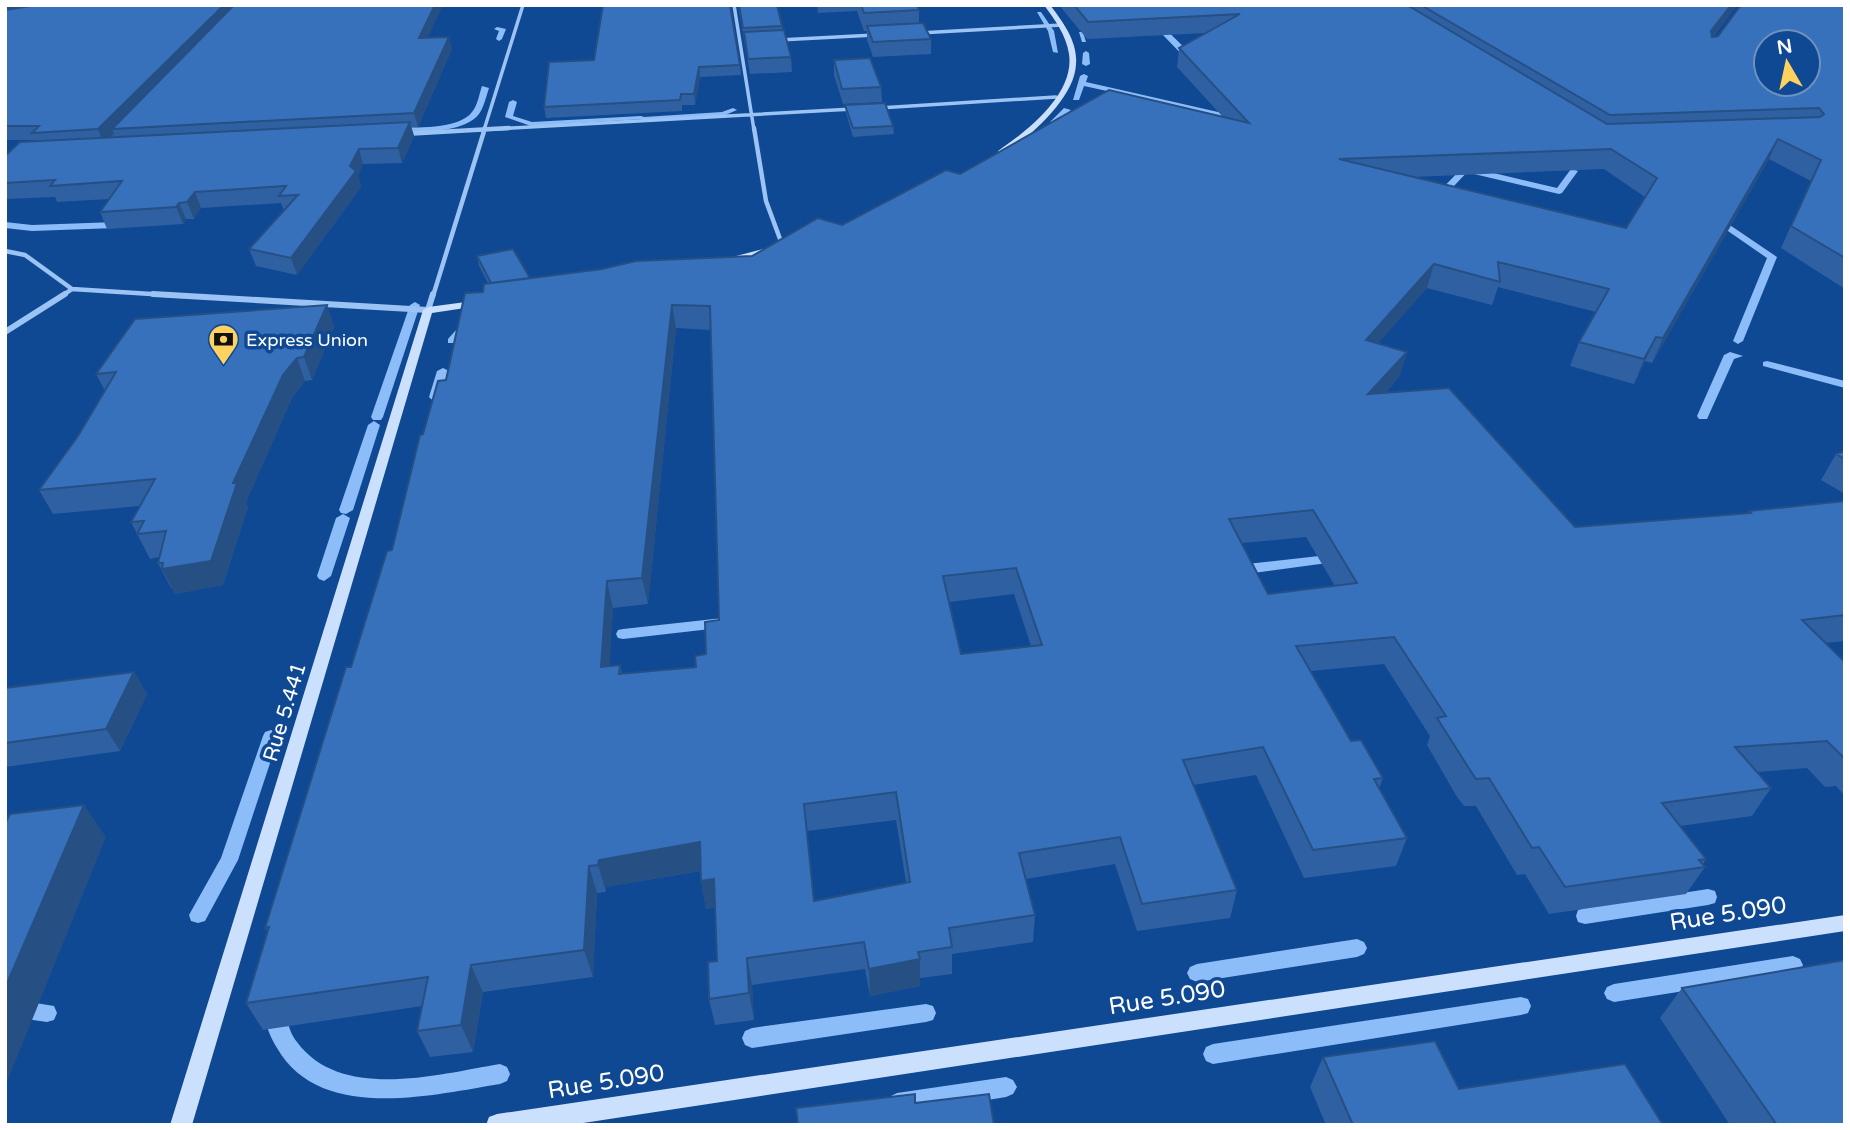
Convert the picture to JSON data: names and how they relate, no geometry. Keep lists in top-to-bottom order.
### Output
{
  "streets": {
    "main road": ["Rue 5.441", "Rue 5.090"]
  },
  "places": {
    "bank": ["Express Union"]
  },
  "north": "top"
}
